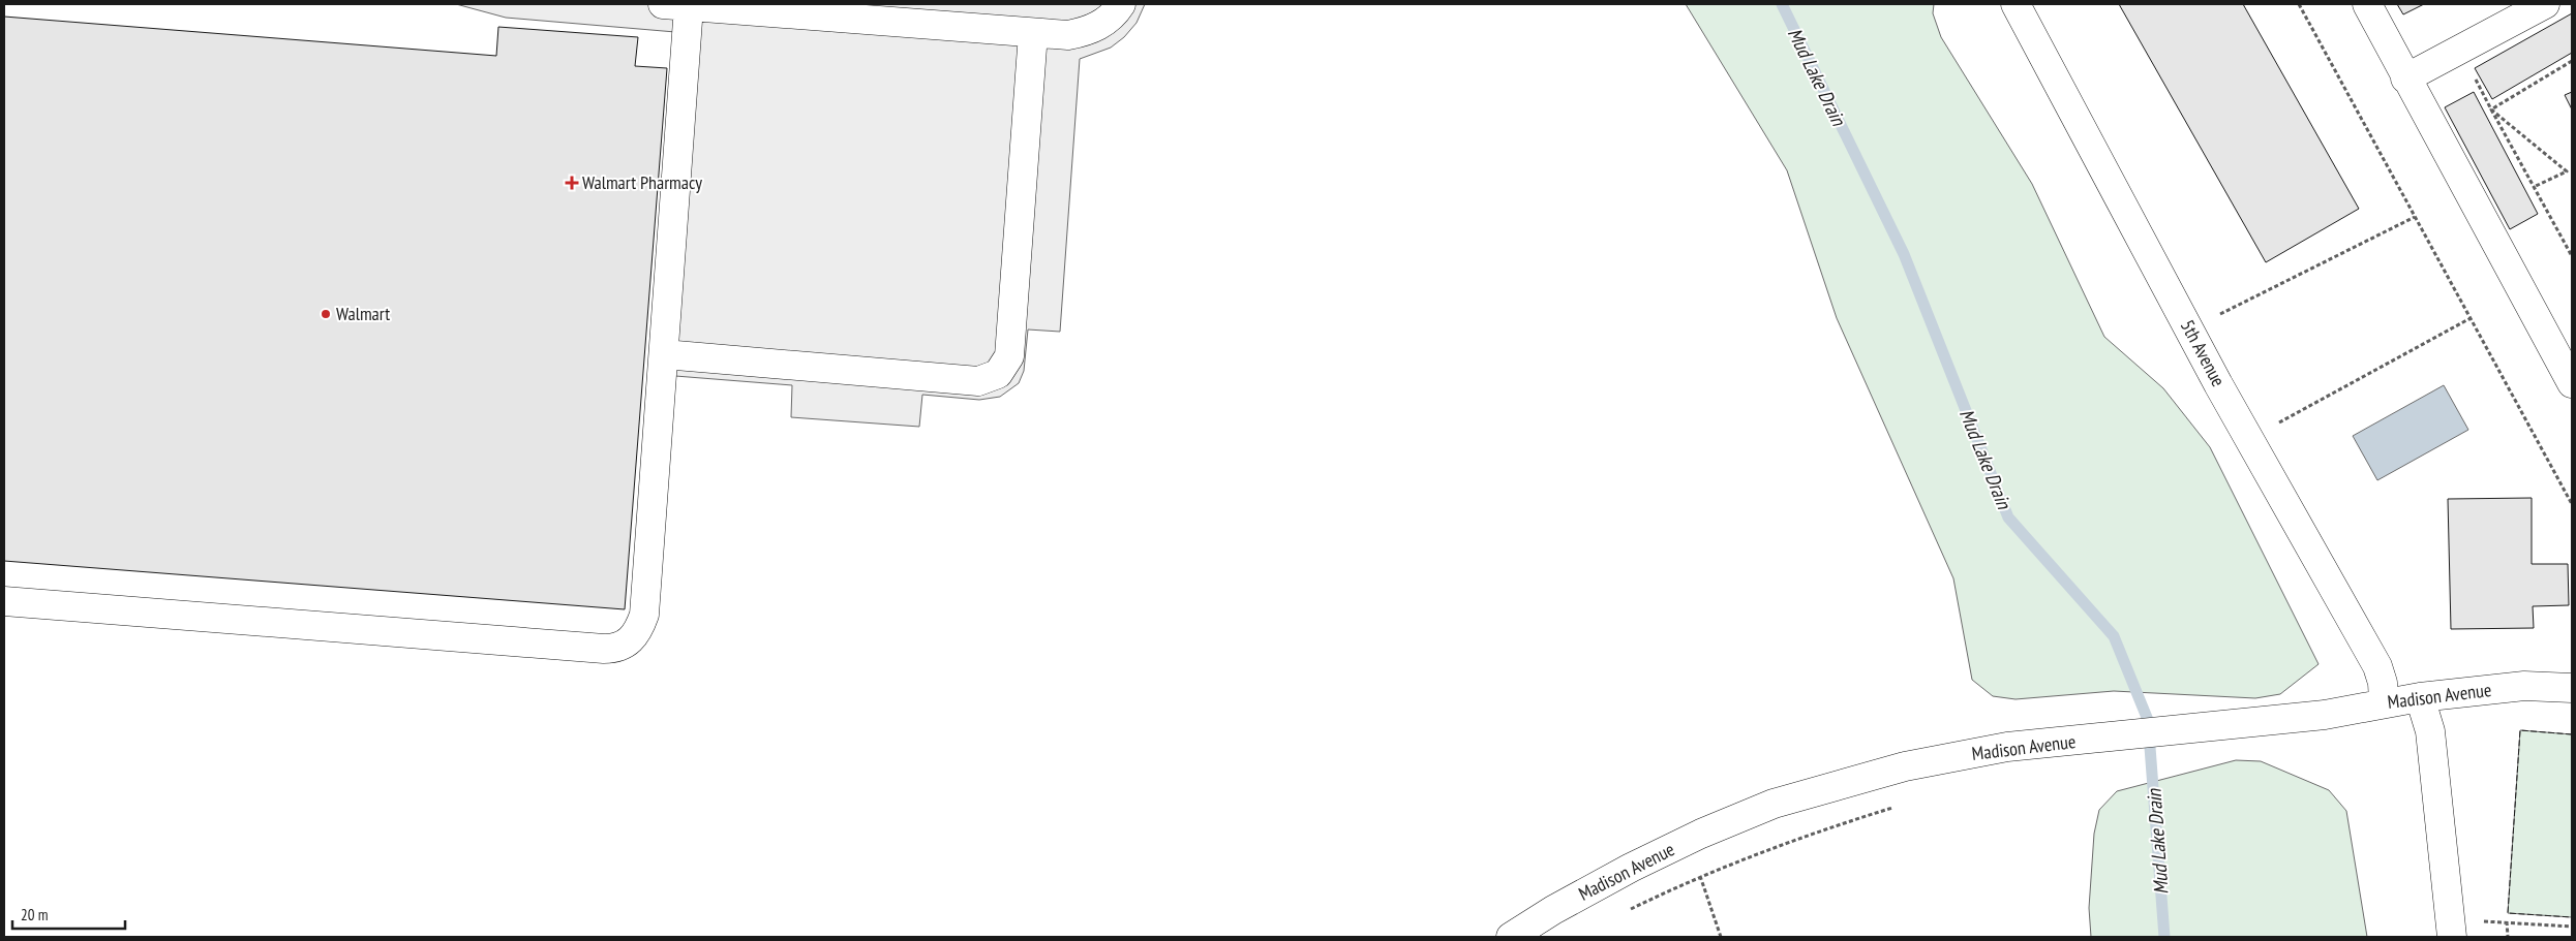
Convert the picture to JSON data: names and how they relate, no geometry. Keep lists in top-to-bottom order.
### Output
{
  "streets": {
    "street": ["5th Avenue", "Madison Avenue"]
  },
  "crossings": [
    ["5th Avenue", "Madison Avenue"]
  ],
  "water": ["Mud Lake Drain"],
  "places": {
    "health": ["Walmart Pharmacy"],
    "other": ["Walmart"]
  },
  "scale_bar": "20 m"
}
